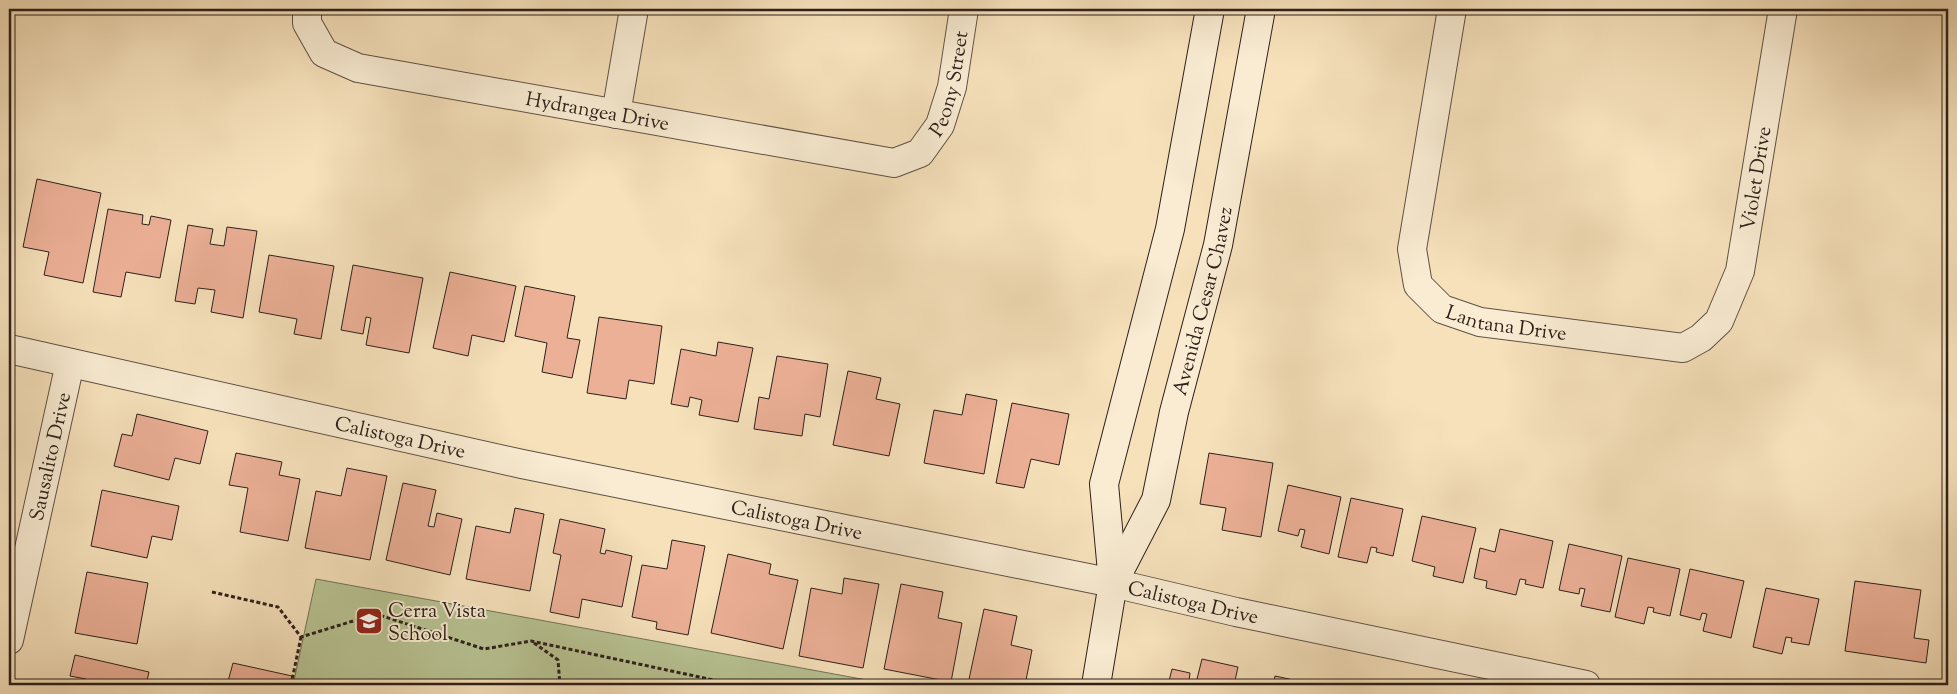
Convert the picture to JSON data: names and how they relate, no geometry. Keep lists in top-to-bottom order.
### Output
{
  "streets": {
    "street": [
      "Peony Street",
      "Hydrangea Drive",
      "Violet Drive",
      "Avenida Cesar Chavez",
      "Lantana Drive",
      "Calistoga Drive",
      "Sausalito Drive"
    ]
  },
  "crossings": [
    ["Peony Street", "Hydrangea Drive"],
    ["Violet Drive", "Lantana Drive"],
    ["Avenida Cesar Chavez", "Calistoga Drive"],
    ["Calistoga Drive", "Sausalito Drive"]
  ],
  "places": {
    "school or university": ["Cerra Vista School"]
  }
}
